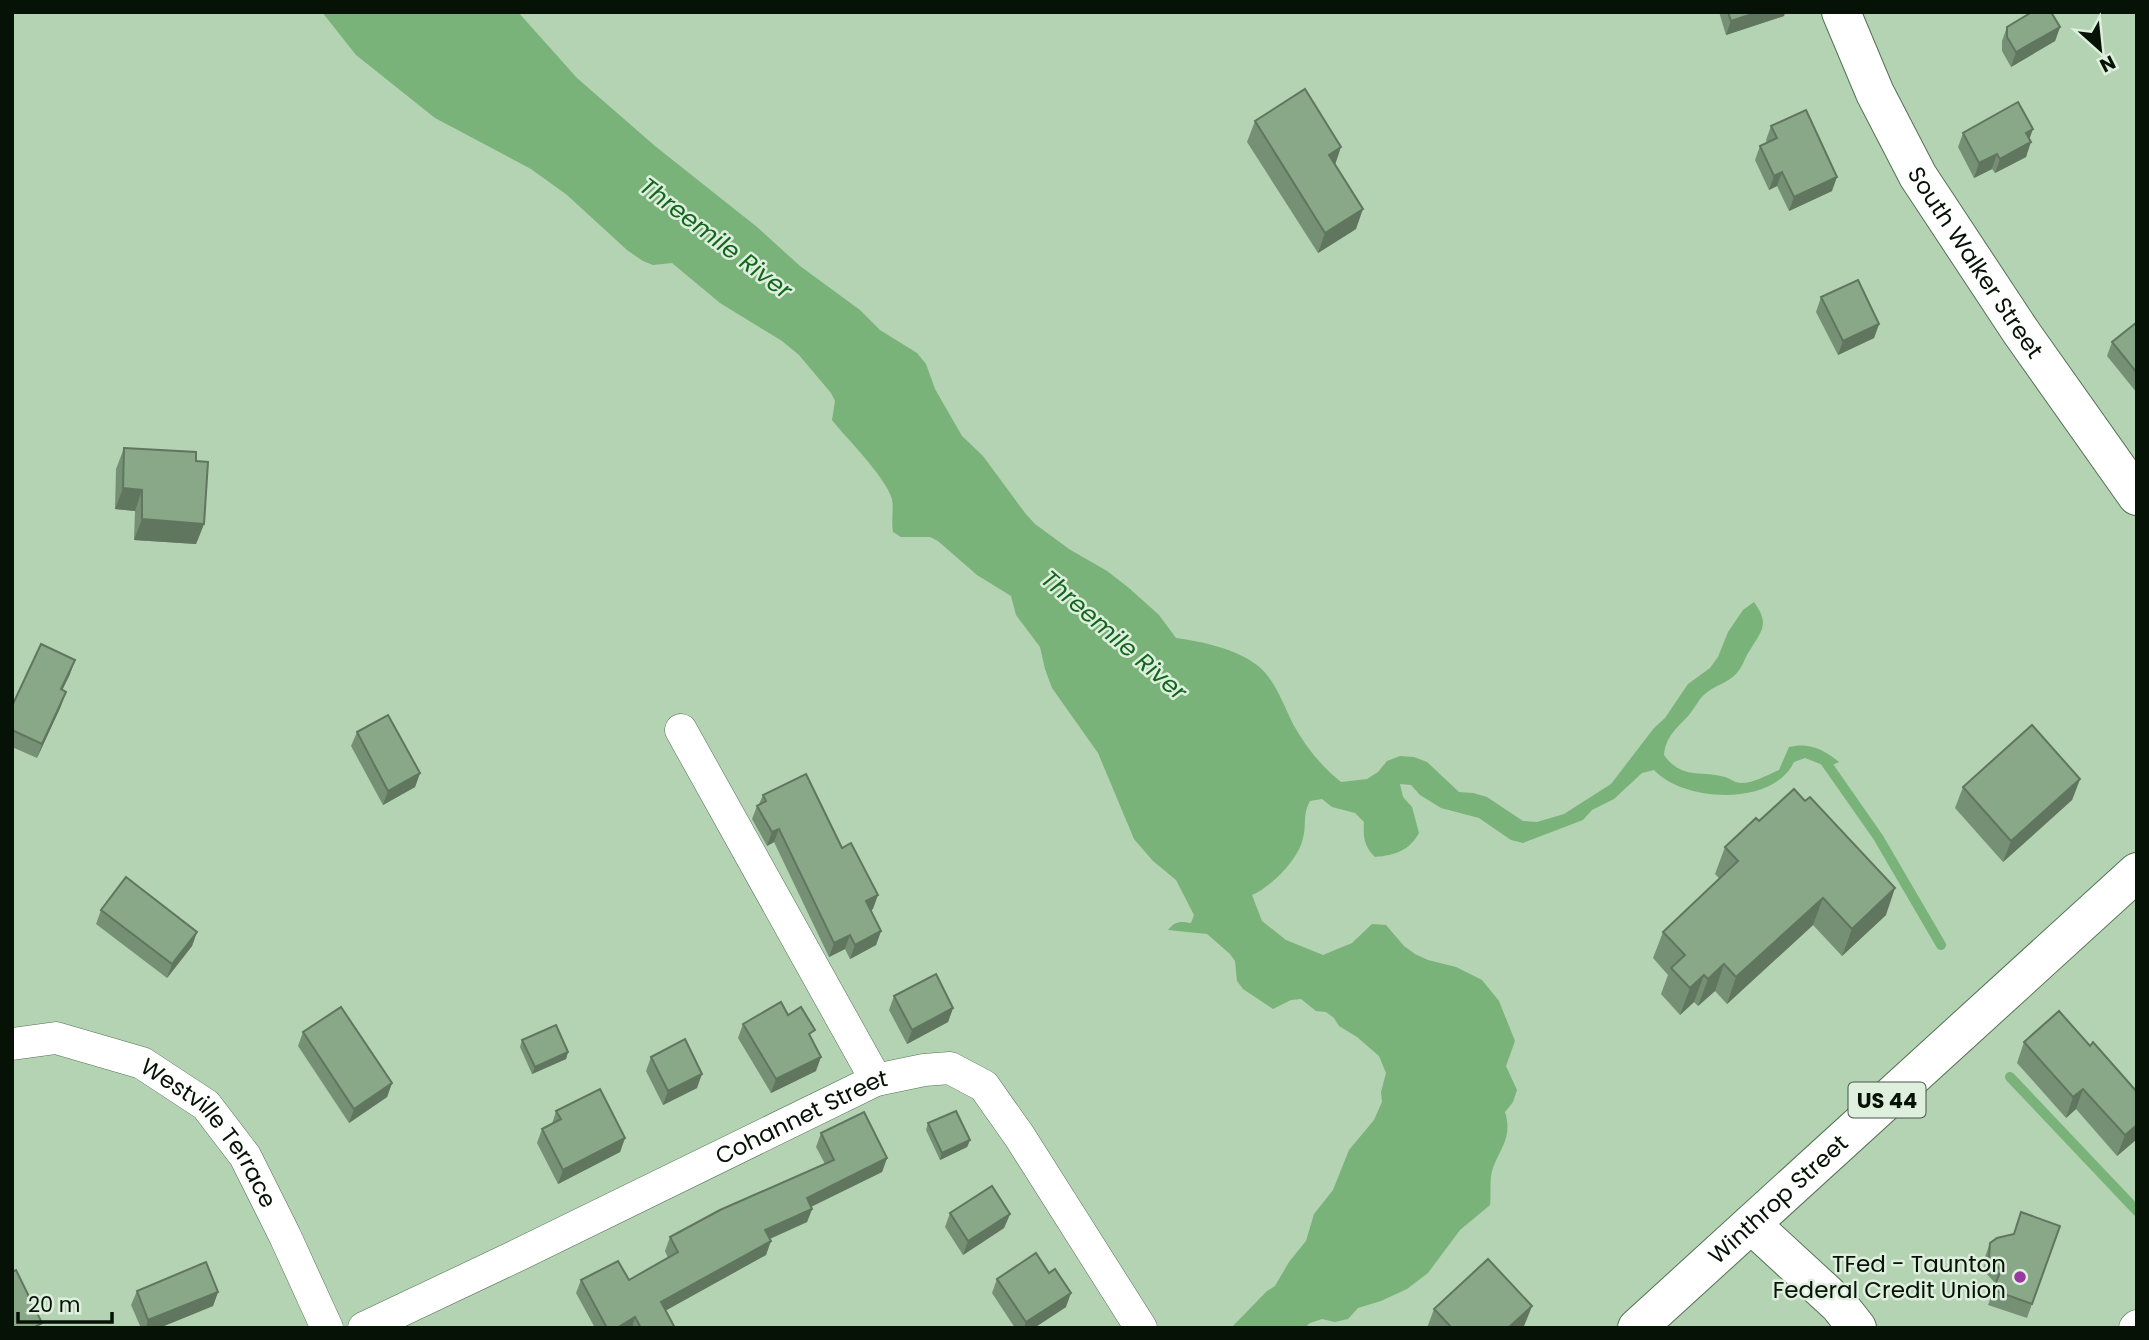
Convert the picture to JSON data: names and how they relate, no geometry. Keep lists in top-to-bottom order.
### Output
{
  "streets": {
    "main road": ["South Walker Street", "US 44", "Winthrop Street"],
    "street": ["Cohannet Street", "Westville Terrace"]
  },
  "water": ["Threemile River"],
  "places": ["TFed - Taunton Federal Credit Union"],
  "scale_bar": "20 m",
  "north": "bottom right"
}
